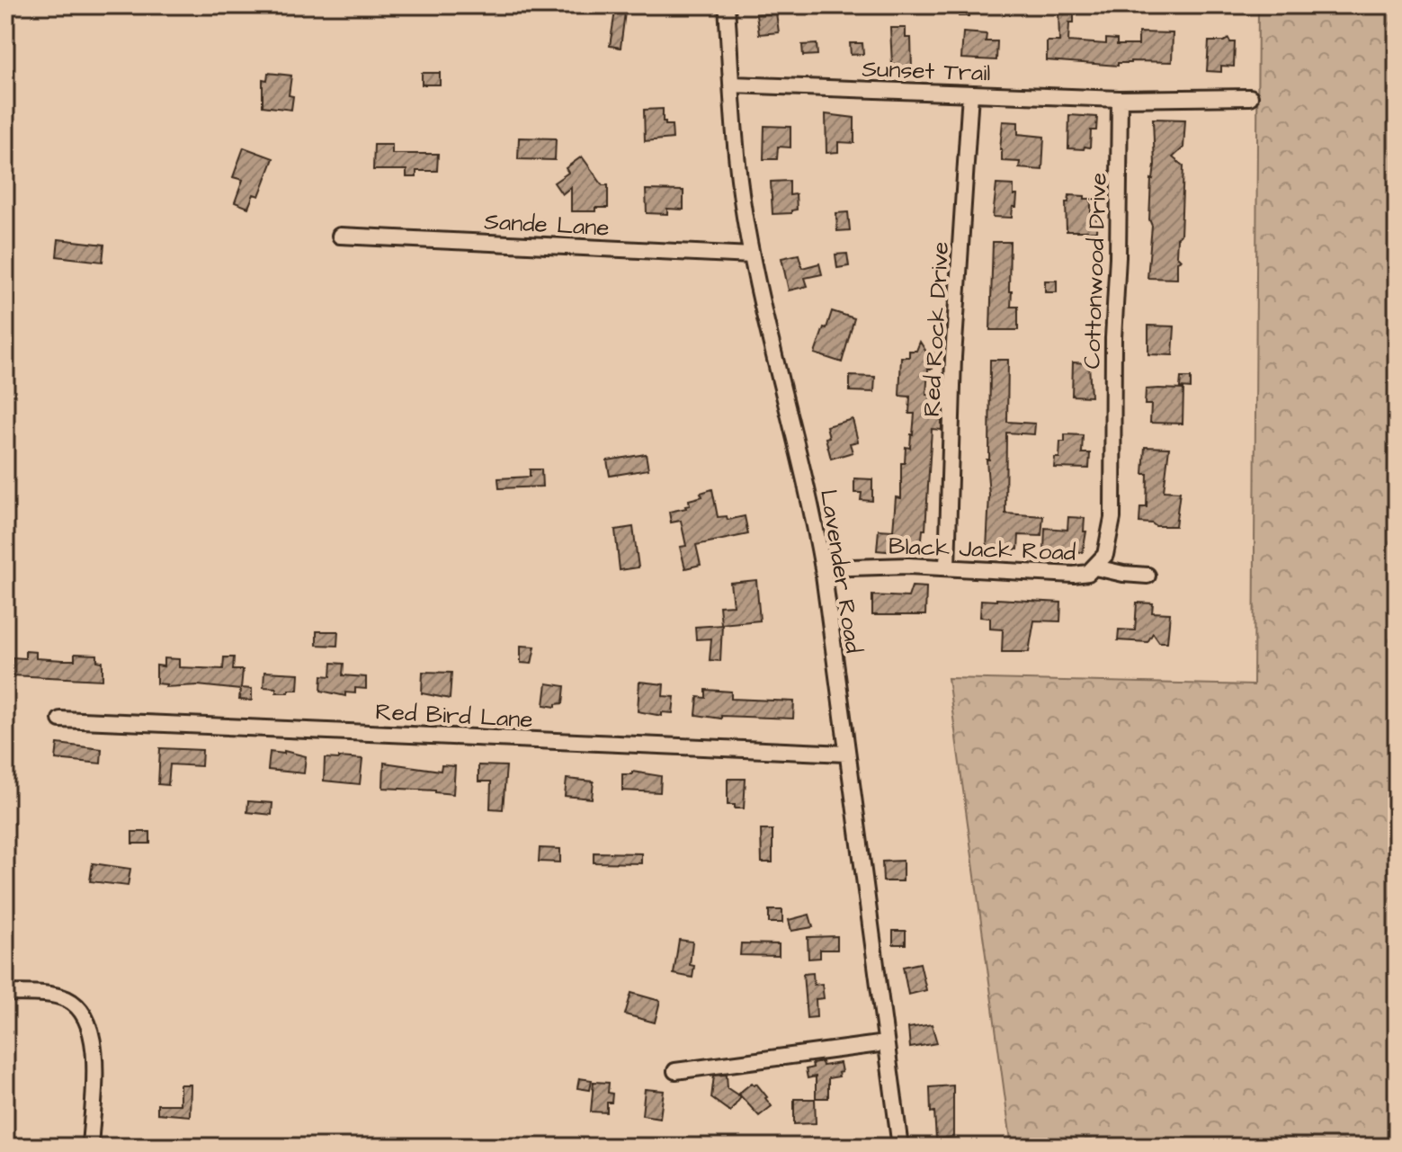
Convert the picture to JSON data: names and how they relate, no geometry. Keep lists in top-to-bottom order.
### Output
{
  "streets": {
    "street": [
      "Sunset Trail",
      "Sande Lane",
      "Cottonwood Drive",
      "Red Rock Drive",
      "Black Jack Road",
      "Lavender Road",
      "Red Bird Lane"
    ]
  },
  "crossings": [
    ["Sunset Trail", "Cottonwood Drive"],
    ["Sunset Trail", "Red Rock Drive"],
    ["Sunset Trail", "Lavender Road"],
    ["Sande Lane", "Lavender Road"],
    ["Cottonwood Drive", "Black Jack Road"],
    ["Red Rock Drive", "Black Jack Road"],
    ["Black Jack Road", "Lavender Road"],
    ["Lavender Road", "Red Bird Lane"]
  ]
}
